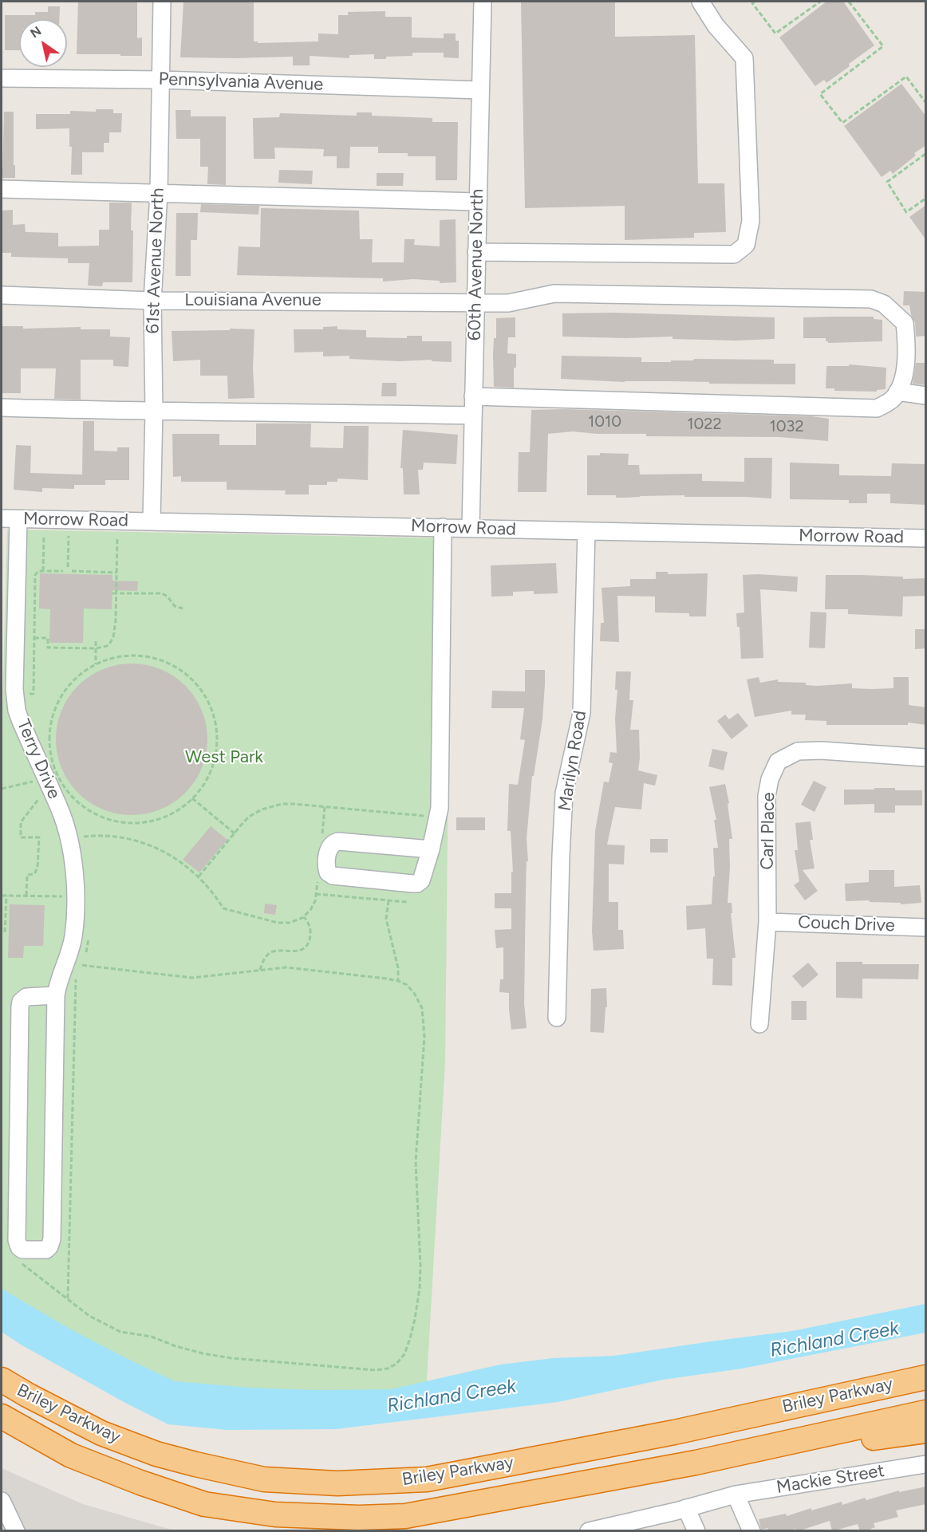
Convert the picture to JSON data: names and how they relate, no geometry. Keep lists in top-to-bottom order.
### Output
{
  "streets": {
    "highway": ["Briley Parkway"],
    "street": [
      "Pennsylvania Avenue",
      "61st Avenue North",
      "60th Avenue North",
      "Louisiana Avenue",
      "Morrow Road",
      "Terry Drive",
      "Marilyn Road",
      "Carl Place",
      "Couch Drive",
      "Mackie Street"
    ]
  },
  "crossings": [
    ["Pennsylvania Avenue", "61st Avenue North"],
    ["Pennsylvania Avenue", "60th Avenue North"],
    ["61st Avenue North", "Louisiana Avenue"],
    ["61st Avenue North", "Morrow Road"],
    ["60th Avenue North", "Louisiana Avenue"],
    ["60th Avenue North", "Morrow Road"],
    ["Morrow Road", "Terry Drive"],
    ["Morrow Road", "Marilyn Road"],
    ["Carl Place", "Couch Drive"]
  ],
  "water": ["Richland Creek"],
  "parks": ["West Park"],
  "house_numbers": ["1010", "1022", "1032"],
  "north": "top left"
}
